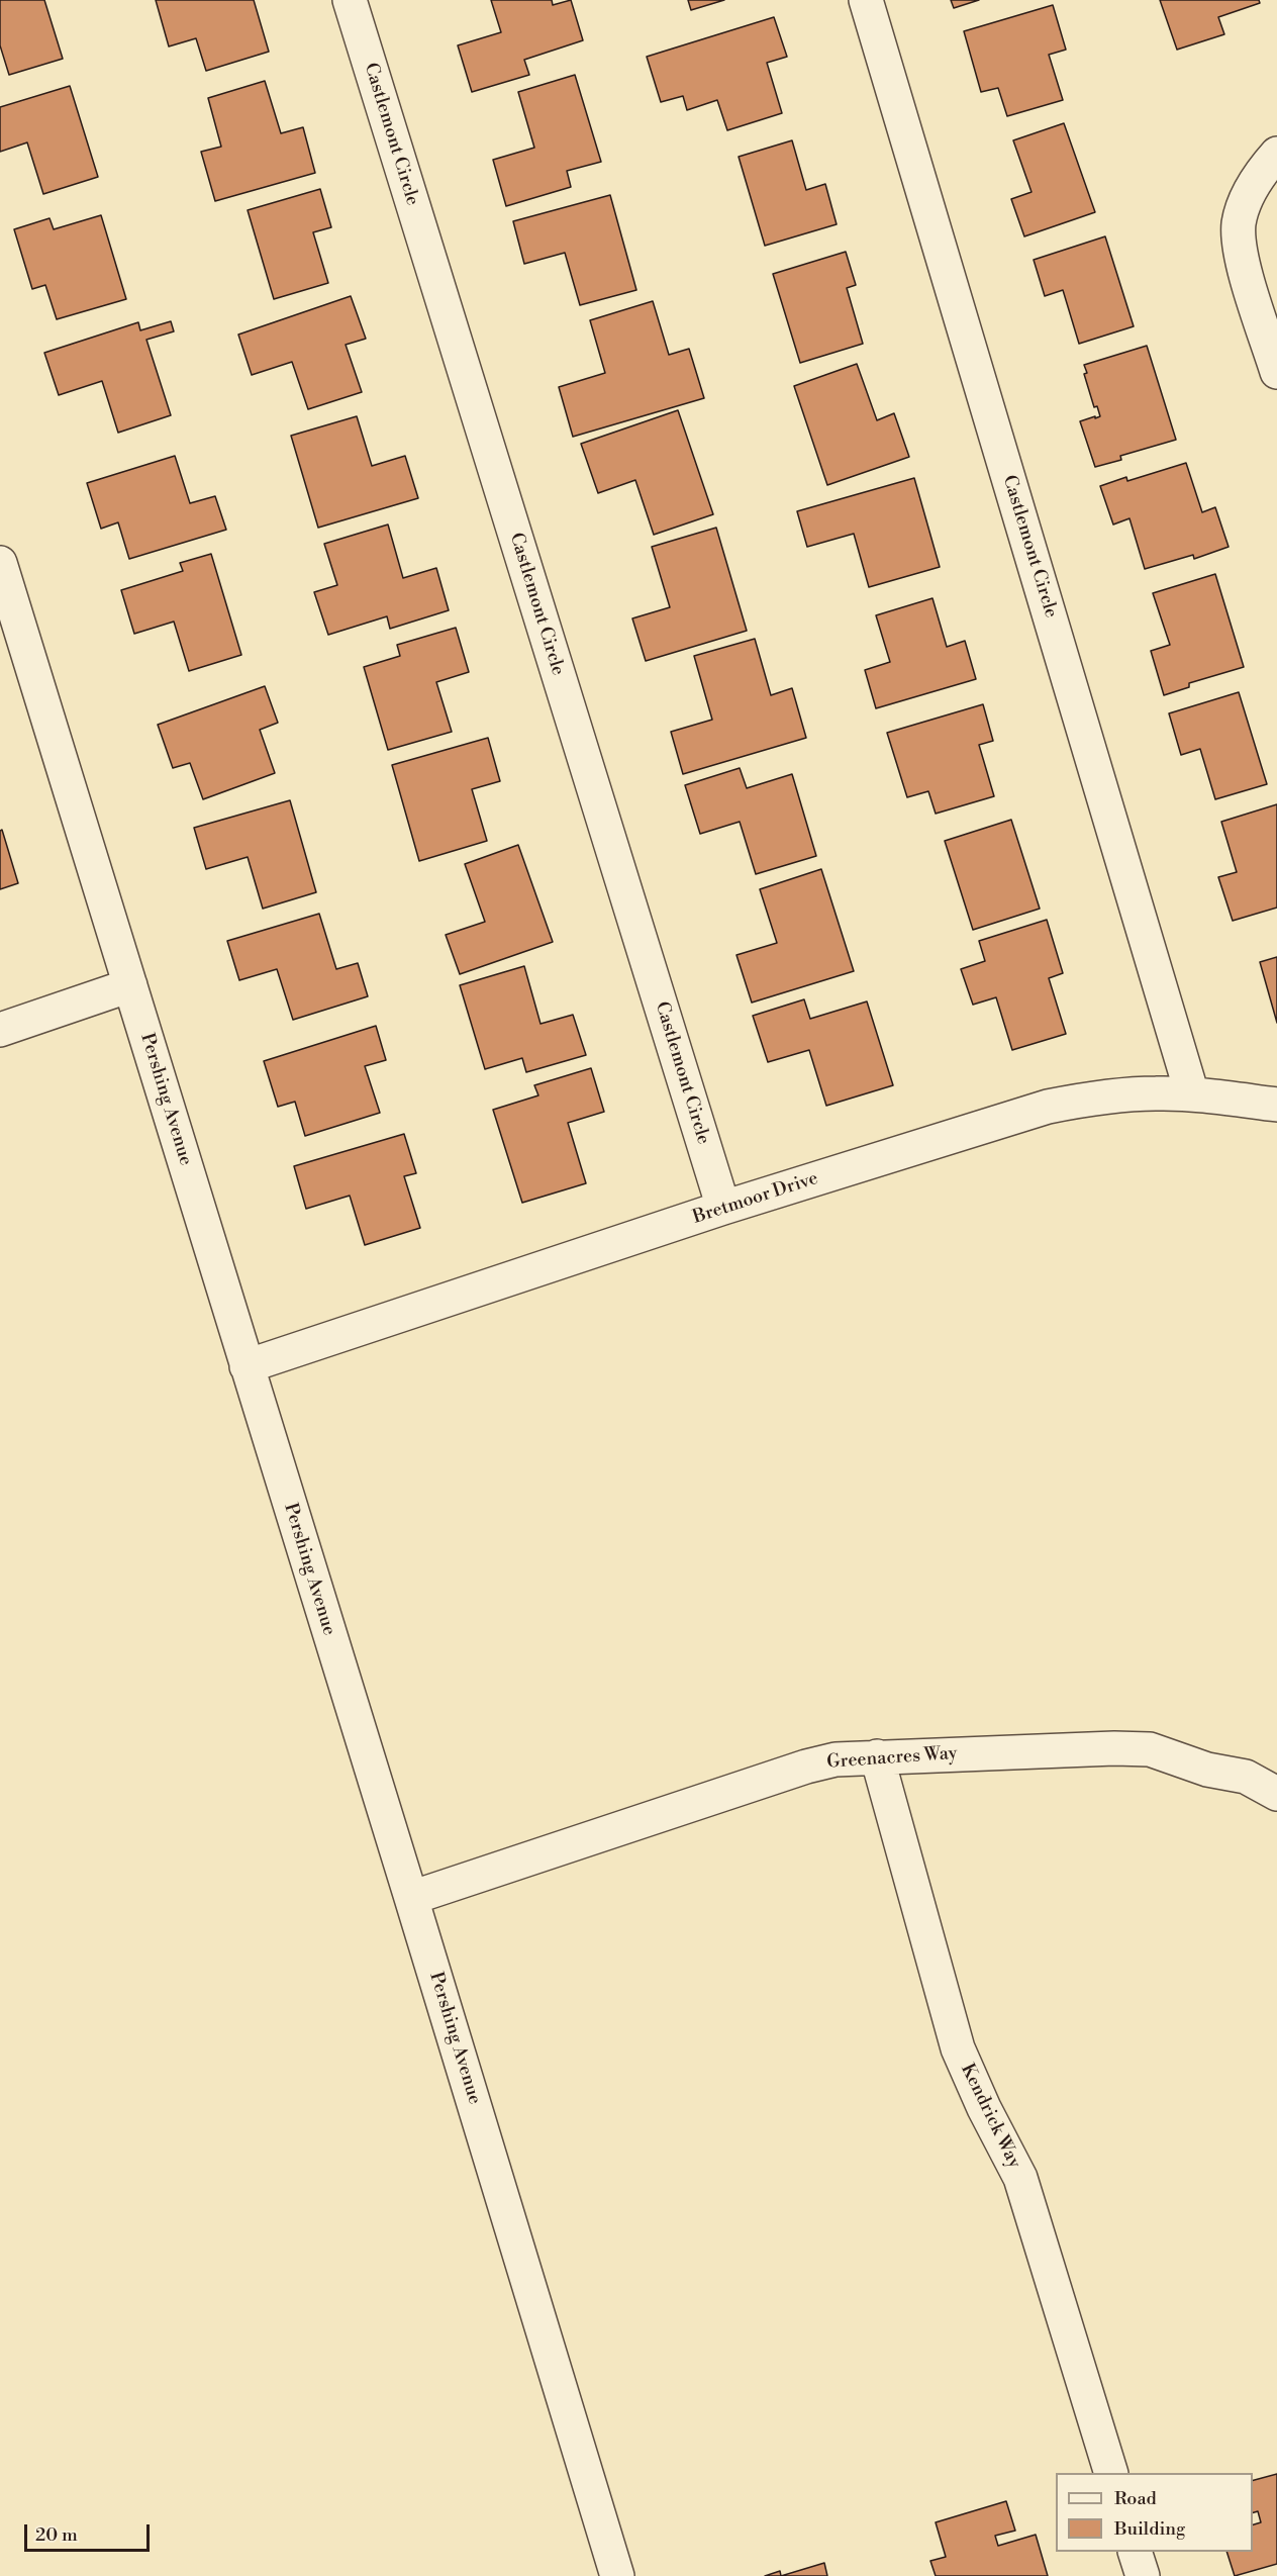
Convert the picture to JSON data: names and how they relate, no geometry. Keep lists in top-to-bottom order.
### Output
{
  "streets": {
    "street": [
      "Castlemont Circle",
      "Pershing Avenue",
      "Bretmoor Drive",
      "Greenacres Way",
      "Kendrick Way"
    ]
  },
  "crossings": [
    ["Castlemont Circle", "Bretmoor Drive"],
    ["Pershing Avenue", "Bretmoor Drive"],
    ["Pershing Avenue", "Greenacres Way"],
    ["Greenacres Way", "Kendrick Way"]
  ],
  "legend": ["Road", "Building"],
  "scale_bar": "20 m"
}
